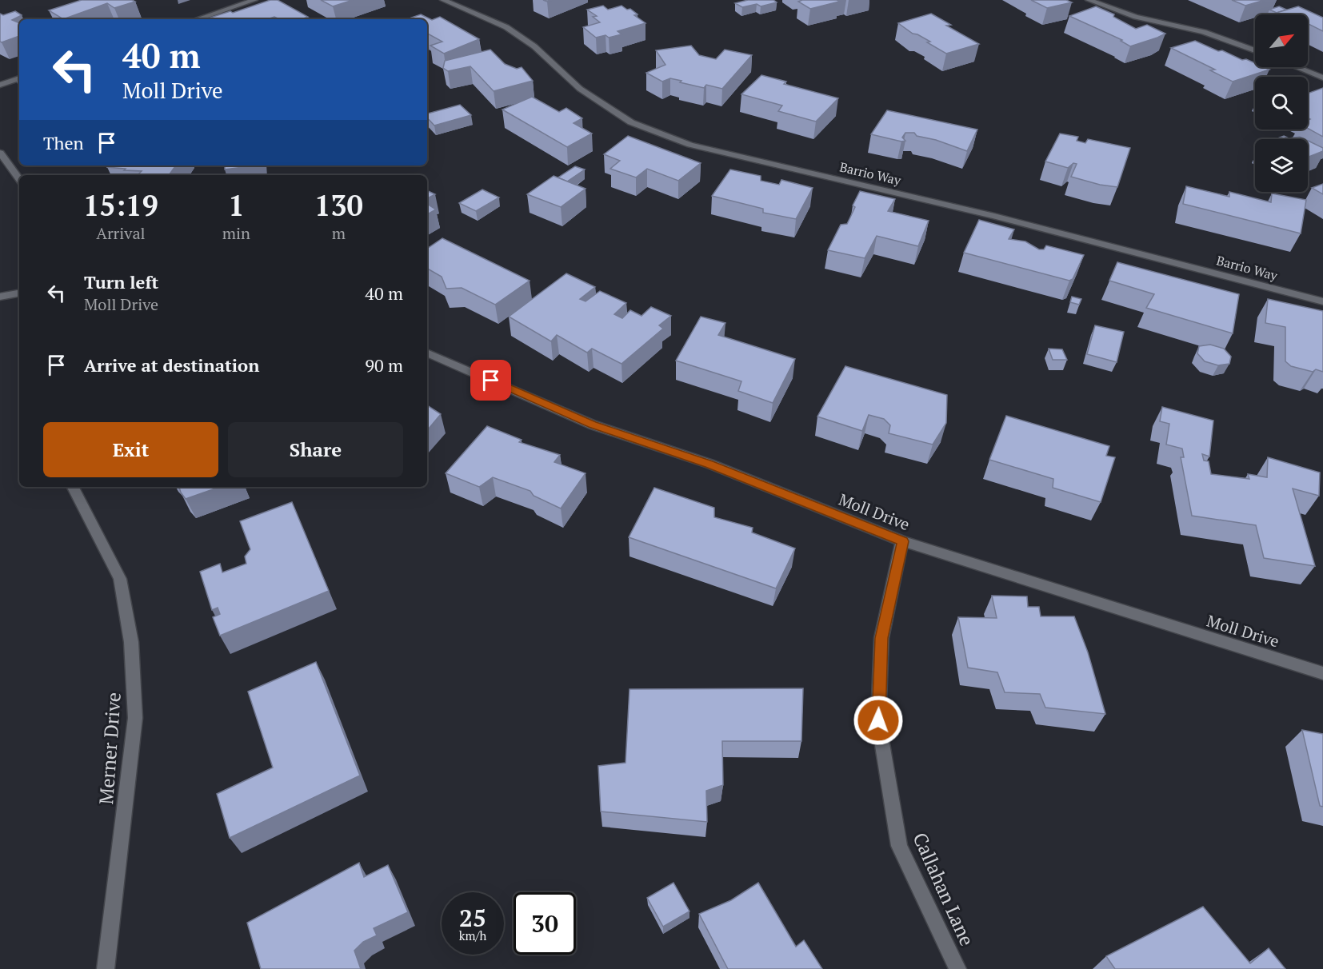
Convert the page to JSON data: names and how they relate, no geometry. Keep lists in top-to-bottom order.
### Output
{
  "streets": {
    "street": [
      "Barrio Way",
      "Moll Drive",
      "Merner Drive",
      "Callahan Lane"
    ]
  },
  "crossings": [
    ["Moll Drive", "Callahan Lane"]
  ],
  "north": "top right",
  "page": {
    "turn": ["40 m", "Moll Drive"],
    "then": "Then",
    "eta": [
      "15:19",
      "Arrival",
      "1",
      "min",
      "130",
      "m"
    ],
    "list": [
      {
        "name": "Turn left",
        "note": "Moll Drive",
        "value": "40 m"
      },
      {
        "name": "Arrive at destination",
        "value": "90 m"
      }
    ],
    "buttons": ["Exit", "Share"],
    "speed": "25 km/h",
    "limit": "30"
  }
}
